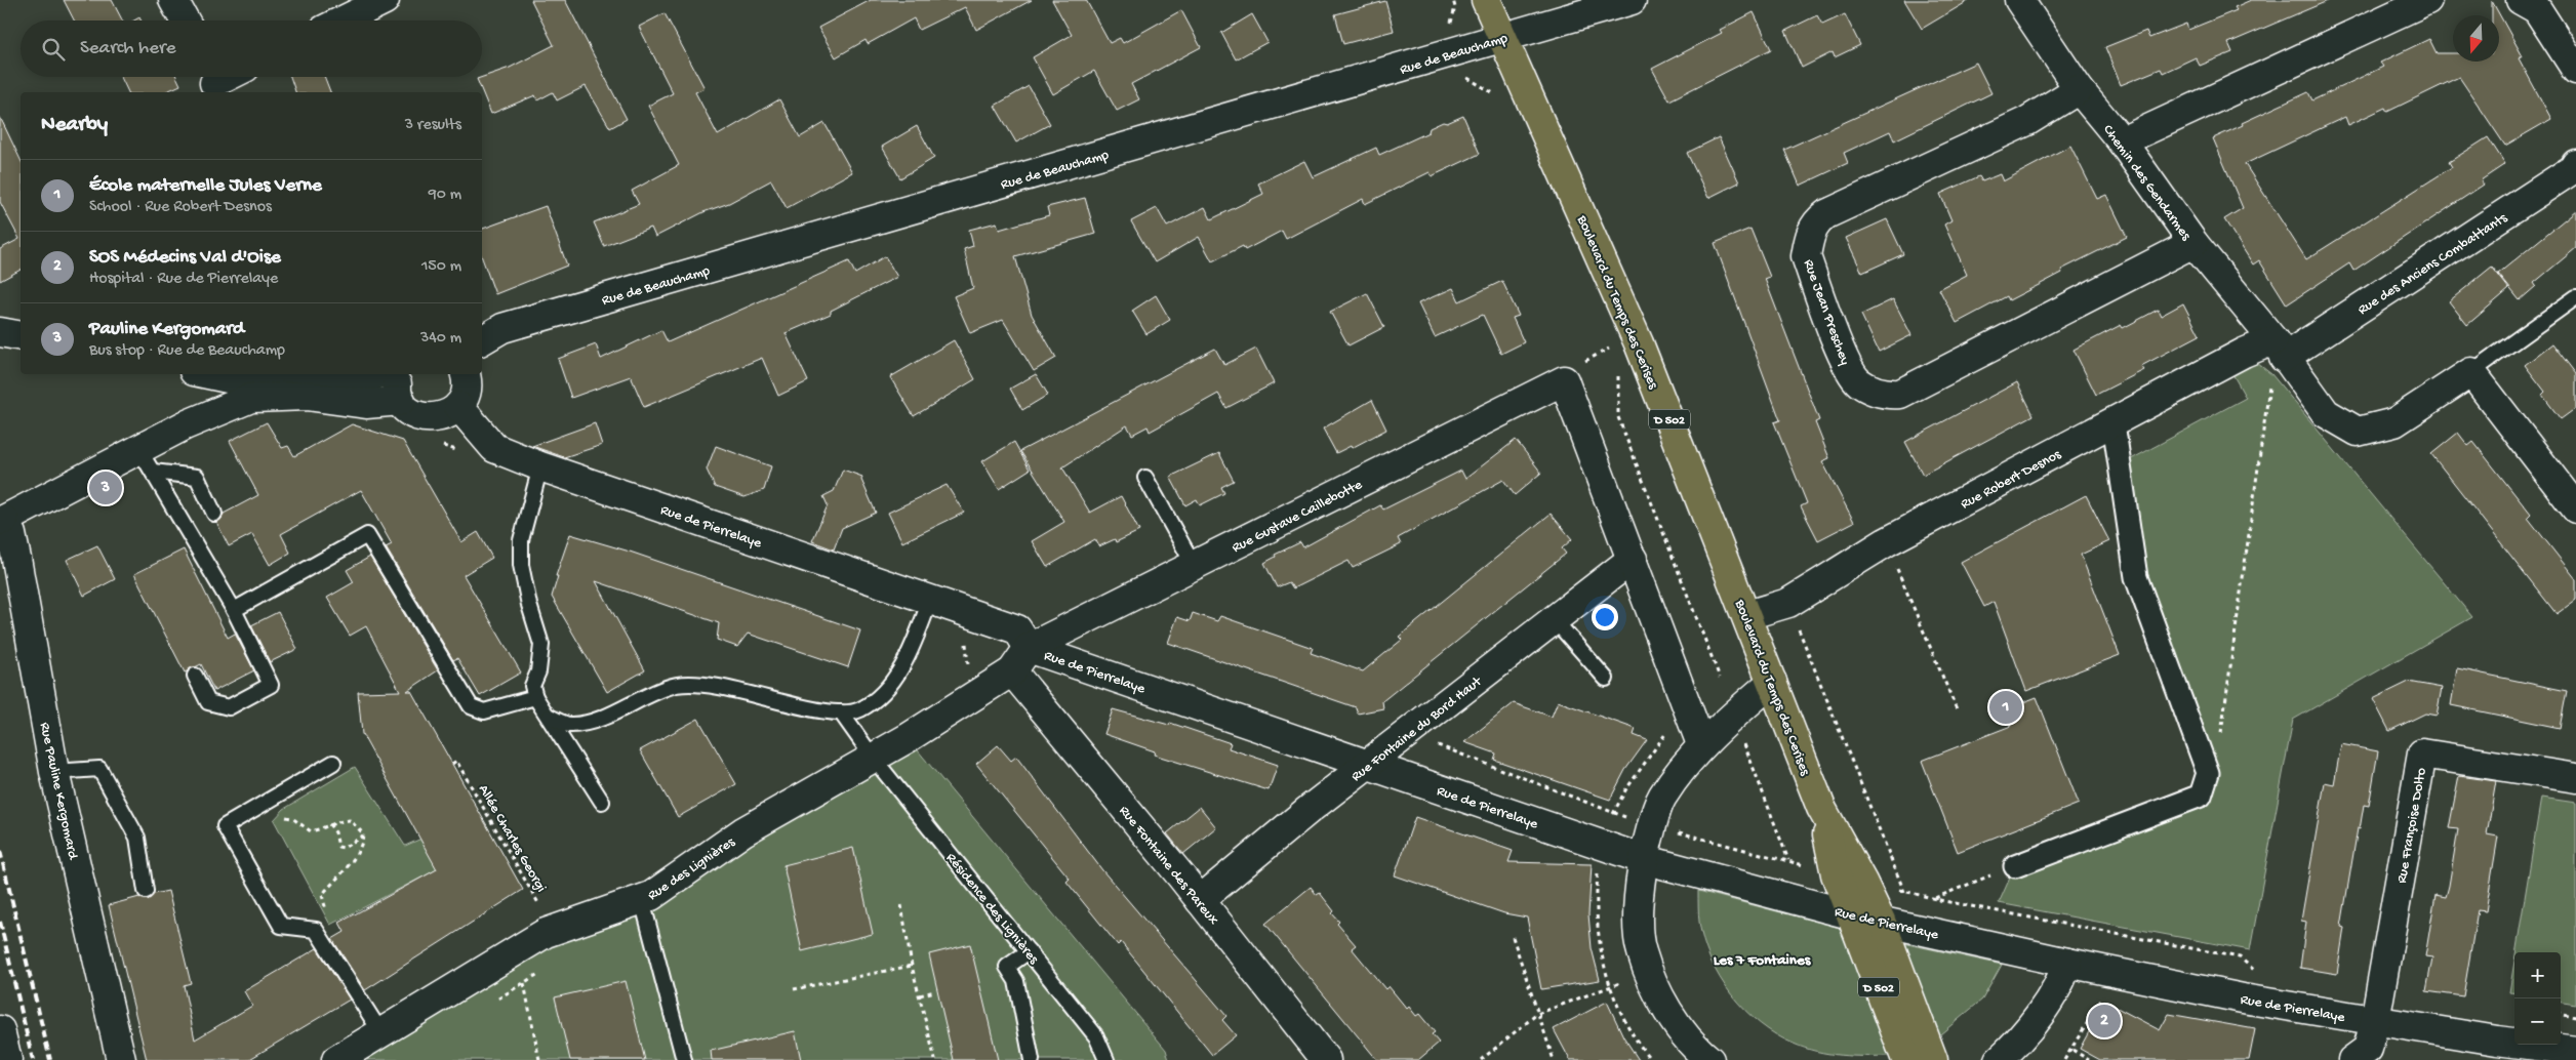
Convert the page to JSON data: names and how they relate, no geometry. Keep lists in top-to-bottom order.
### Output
{
  "streets": {
    "main road": ["Boulevard du Temps des Cerises", "D 502"],
    "street": [
      "Rue de Beauchamp",
      "Chemin des Gendarmes",
      "Rue des Anciens Combattants",
      "Rue Jean Preschey",
      "Rue Robert Desnos",
      "Rue Gustave Caillebotte",
      "Rue de Pierrelaye",
      "Rue Fontaine du Bord Haut",
      "Rue Pauline Kergomard",
      "Rue Françoise Dolto",
      "Rue Fontaine des Pareux",
      "Rue des Lignières"
    ],
    "lane": ["Résidence des Lignières"],
    "path": ["Allée Charles Georgi"]
  },
  "crossings": [
    ["Rue de Beauchamp", "Boulevard du Temps des Cerises"],
    ["Chemin des Gendarmes", "Rue des Anciens Combattants"],
    ["Chemin des Gendarmes", "Rue Jean Preschey"],
    ["Chemin des Gendarmes", "Rue Robert Desnos"],
    ["Rue des Anciens Combattants", "Rue Robert Desnos"],
    ["Boulevard du Temps des Cerises", "Rue Robert Desnos"],
    ["Boulevard du Temps des Cerises", "Rue de Pierrelaye"],
    ["Rue Gustave Caillebotte", "Rue de Pierrelaye"],
    ["Rue Gustave Caillebotte", "Rue Fontaine du Bord Haut"],
    ["Rue Gustave Caillebotte", "Rue des Lignières"],
    ["Rue de Pierrelaye", "Rue Fontaine du Bord Haut"],
    ["Rue de Pierrelaye", "Rue Françoise Dolto"],
    ["Rue de Pierrelaye", "Rue des Lignières"],
    ["Rue Fontaine du Bord Haut", "Rue Fontaine des Pareux"],
    ["Allée Charles Georgi", "Rue des Lignières"],
    ["Rue Fontaine des Pareux", "Rue des Lignières"],
    ["Rue des Lignières", "Résidence des Lignières"]
  ],
  "districts": ["Les 7 Fontaines"],
  "north": "bottom",
  "page": {
    "search": "Search here",
    "heading": ["Nearby", "3 results"],
    "list": [
      {
        "mark": "1",
        "name": "École maternelle Jules Verne",
        "note": "School · Rue Robert Desnos",
        "value": "90 m"
      },
      {
        "mark": "2",
        "name": "SOS Médecins Val d'Oise",
        "note": "Hospital · Rue de Pierrelaye",
        "value": "150 m"
      },
      {
        "mark": "3",
        "name": "Pauline Kergomard",
        "note": "Bus stop · Rue de Beauchamp",
        "value": "340 m"
      }
    ],
    "pins": ["3", "1", "2"],
    "map_buttons": ["+", "−"]
  }
}
